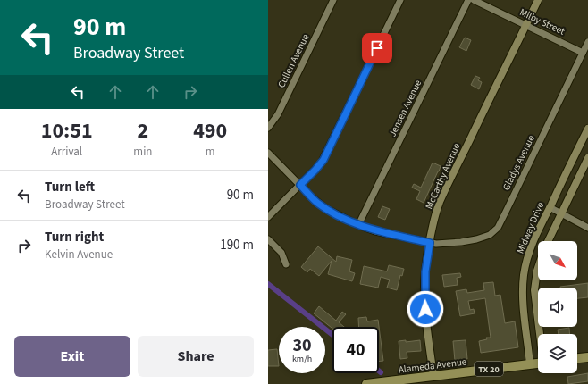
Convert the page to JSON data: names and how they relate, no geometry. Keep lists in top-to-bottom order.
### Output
{
  "streets": {
    "main road": [
      "McCarthy Avenue",
      "Midway Drive",
      "Alameda Avenue",
      "TX 20"
    ],
    "street": [
      "Milby Street",
      "Cullen Avenue",
      "Jensen Avenue",
      "Gladys Avenue"
    ]
  },
  "crossings": [
    ["Milby Street", "Gladys Avenue"],
    ["Milby Street", "McCarthy Avenue"],
    ["Jensen Avenue", "Gladys Avenue"],
    ["Gladys Avenue", "McCarthy Avenue"],
    ["McCarthy Avenue", "Alameda Avenue"],
    ["Midway Drive", "Alameda Avenue"]
  ],
  "north": "bottom right",
  "page": {
    "turn": ["90 m", "Broadway Street"],
    "eta": [
      "10:51",
      "Arrival",
      "2",
      "min",
      "490",
      "m"
    ],
    "list": [
      {
        "name": "Turn left",
        "note": "Broadway Street",
        "value": "90 m"
      },
      {
        "name": "Turn right",
        "note": "Kelvin Avenue",
        "value": "190 m"
      }
    ],
    "speed": "30 km/h",
    "limit": "40",
    "buttons": ["Exit", "Share"]
  }
}
